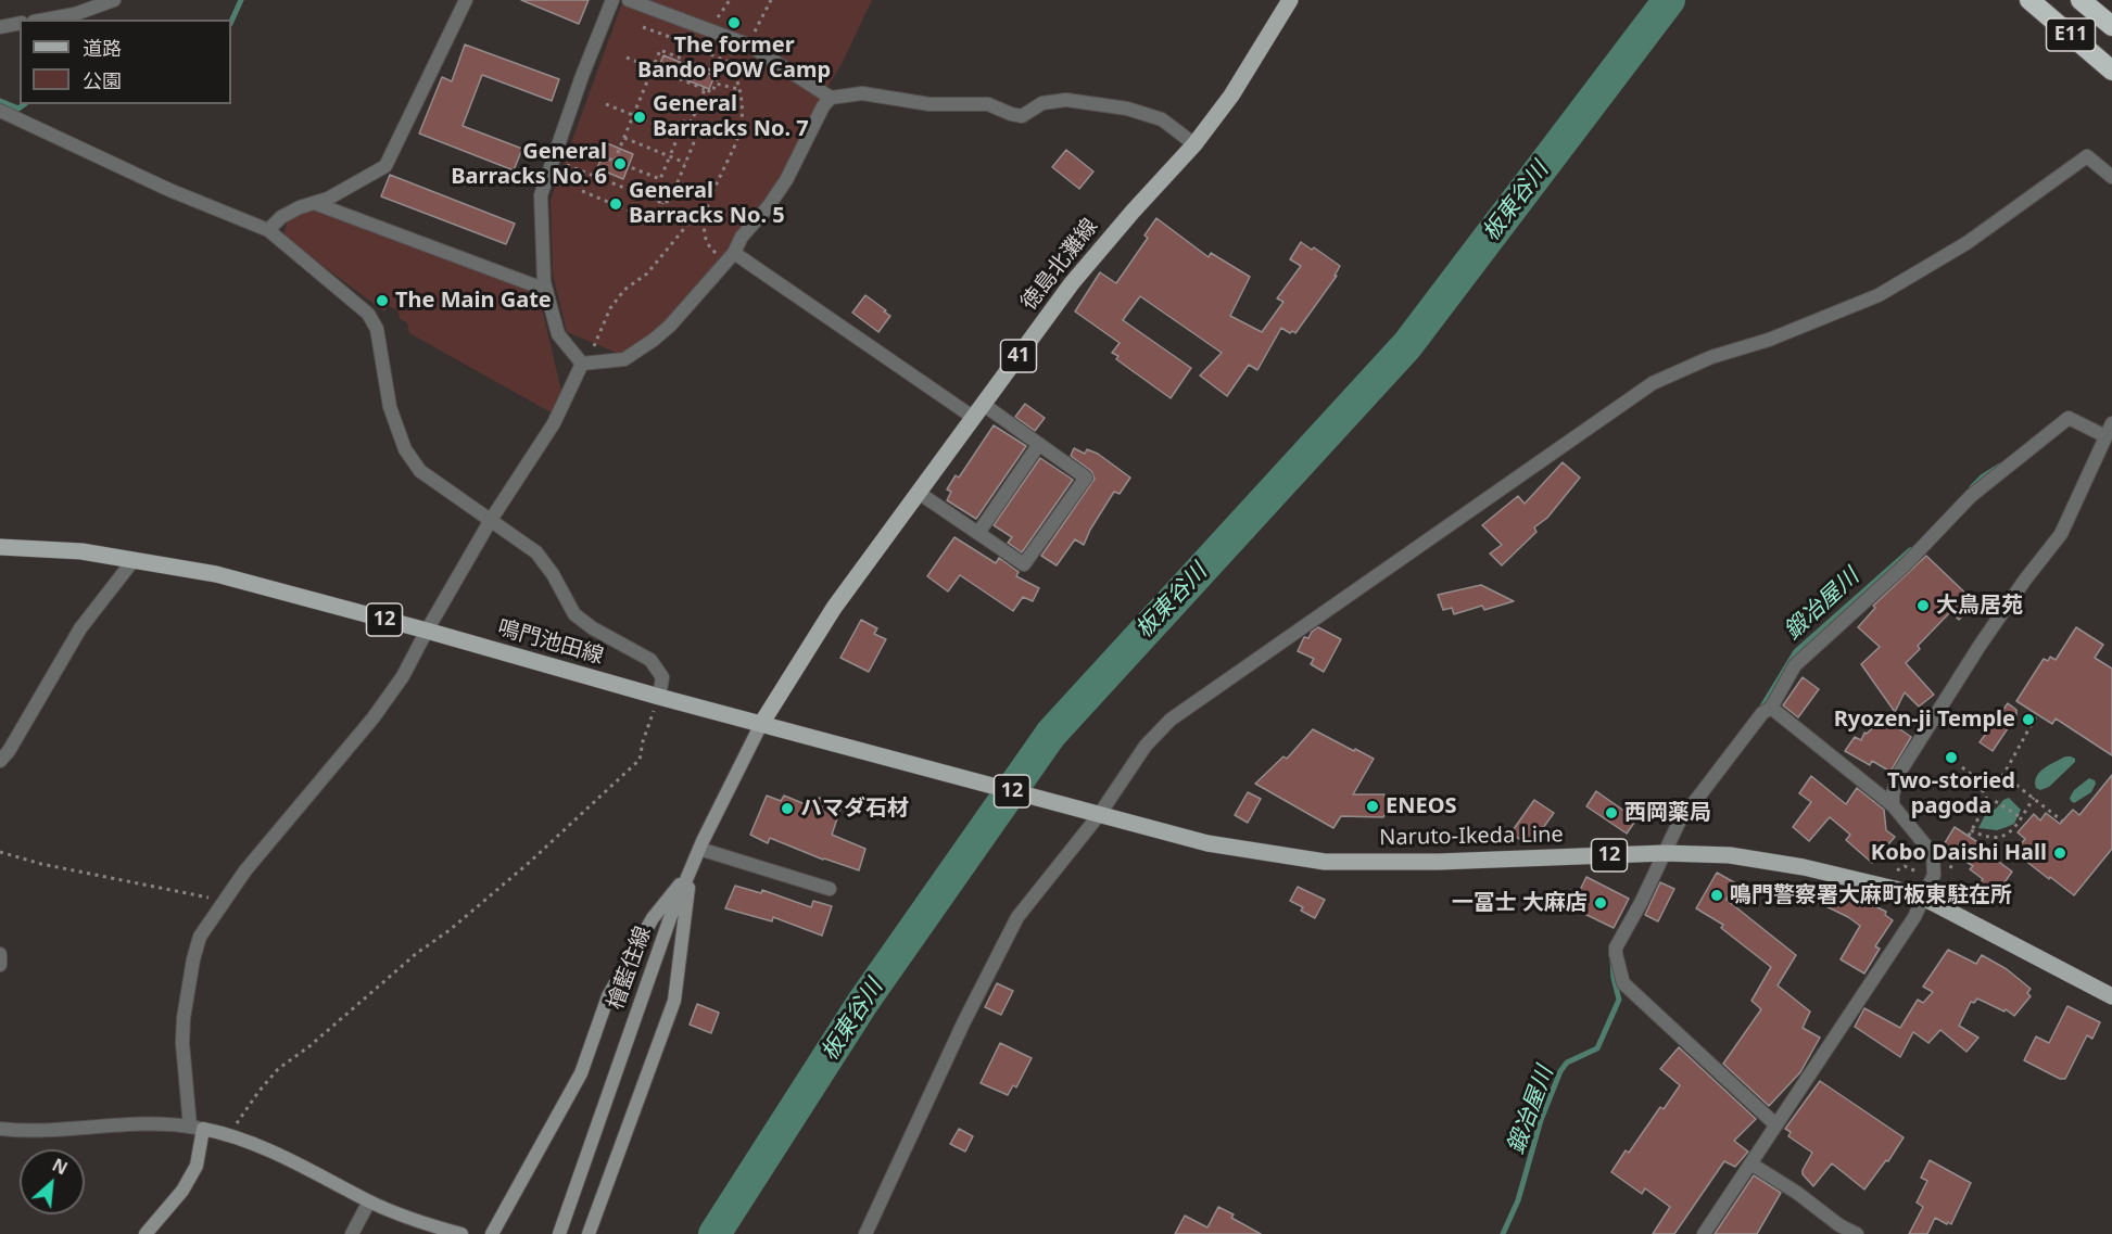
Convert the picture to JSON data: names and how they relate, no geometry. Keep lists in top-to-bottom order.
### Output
{
  "streets": {
    "highway": ["E11"],
    "main road": [
      "徳島北灘線",
      "41",
      "12",
      "鳴門池田線",
      "Naruto-Ikeda Line",
      "檜藍住線"
    ]
  },
  "crossings": [
    ["徳島北灘線", "鳴門池田線"],
    ["徳島北灘線", "檜藍住線"],
    ["鳴門池田線", "Naruto-Ikeda Line"],
    ["鳴門池田線", "檜藍住線"]
  ],
  "water": ["板東谷川", "鍛冶屋川"],
  "places": [
    "The former Bando POW Camp",
    "General Barracks No. 7",
    "General Barracks No. 6",
    "General Barracks No. 5",
    "The Main Gate",
    "大鳥居苑",
    "Ryozen-ji Temple",
    "Two-storied pagoda",
    "ENEOS",
    "ハマダ石材",
    "西岡薬局",
    "Kobo Daishi Hall",
    "鳴門警察署大麻町板東駐在所",
    "一冨士 大麻店"
  ],
  "legend": ["道路", "公園"],
  "north": "top right"
}
